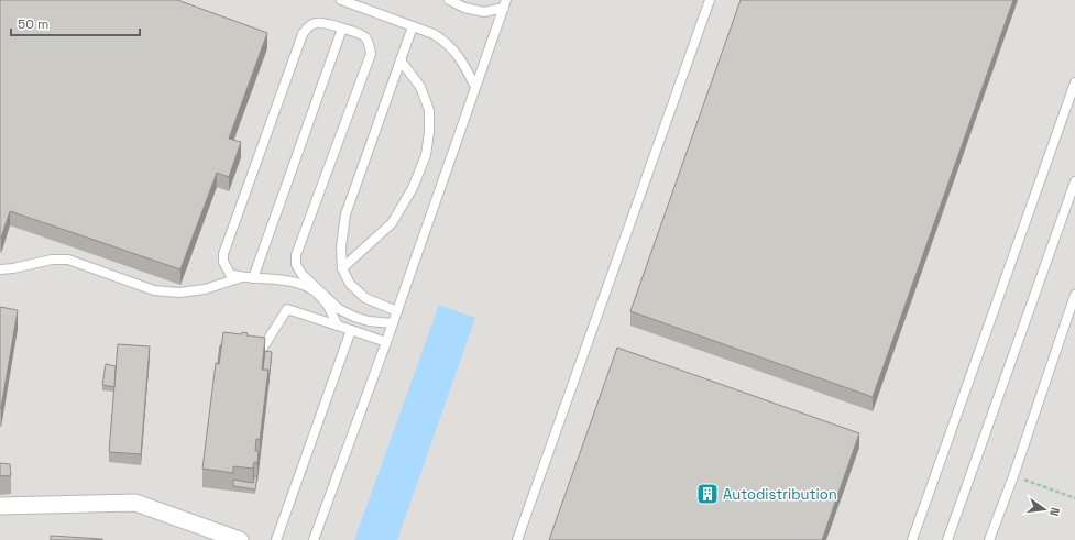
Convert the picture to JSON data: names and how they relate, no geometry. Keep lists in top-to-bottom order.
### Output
{
  "places": {
    "building": ["Autodistribution"]
  },
  "scale_bar": "50 m",
  "north": "right"
}
